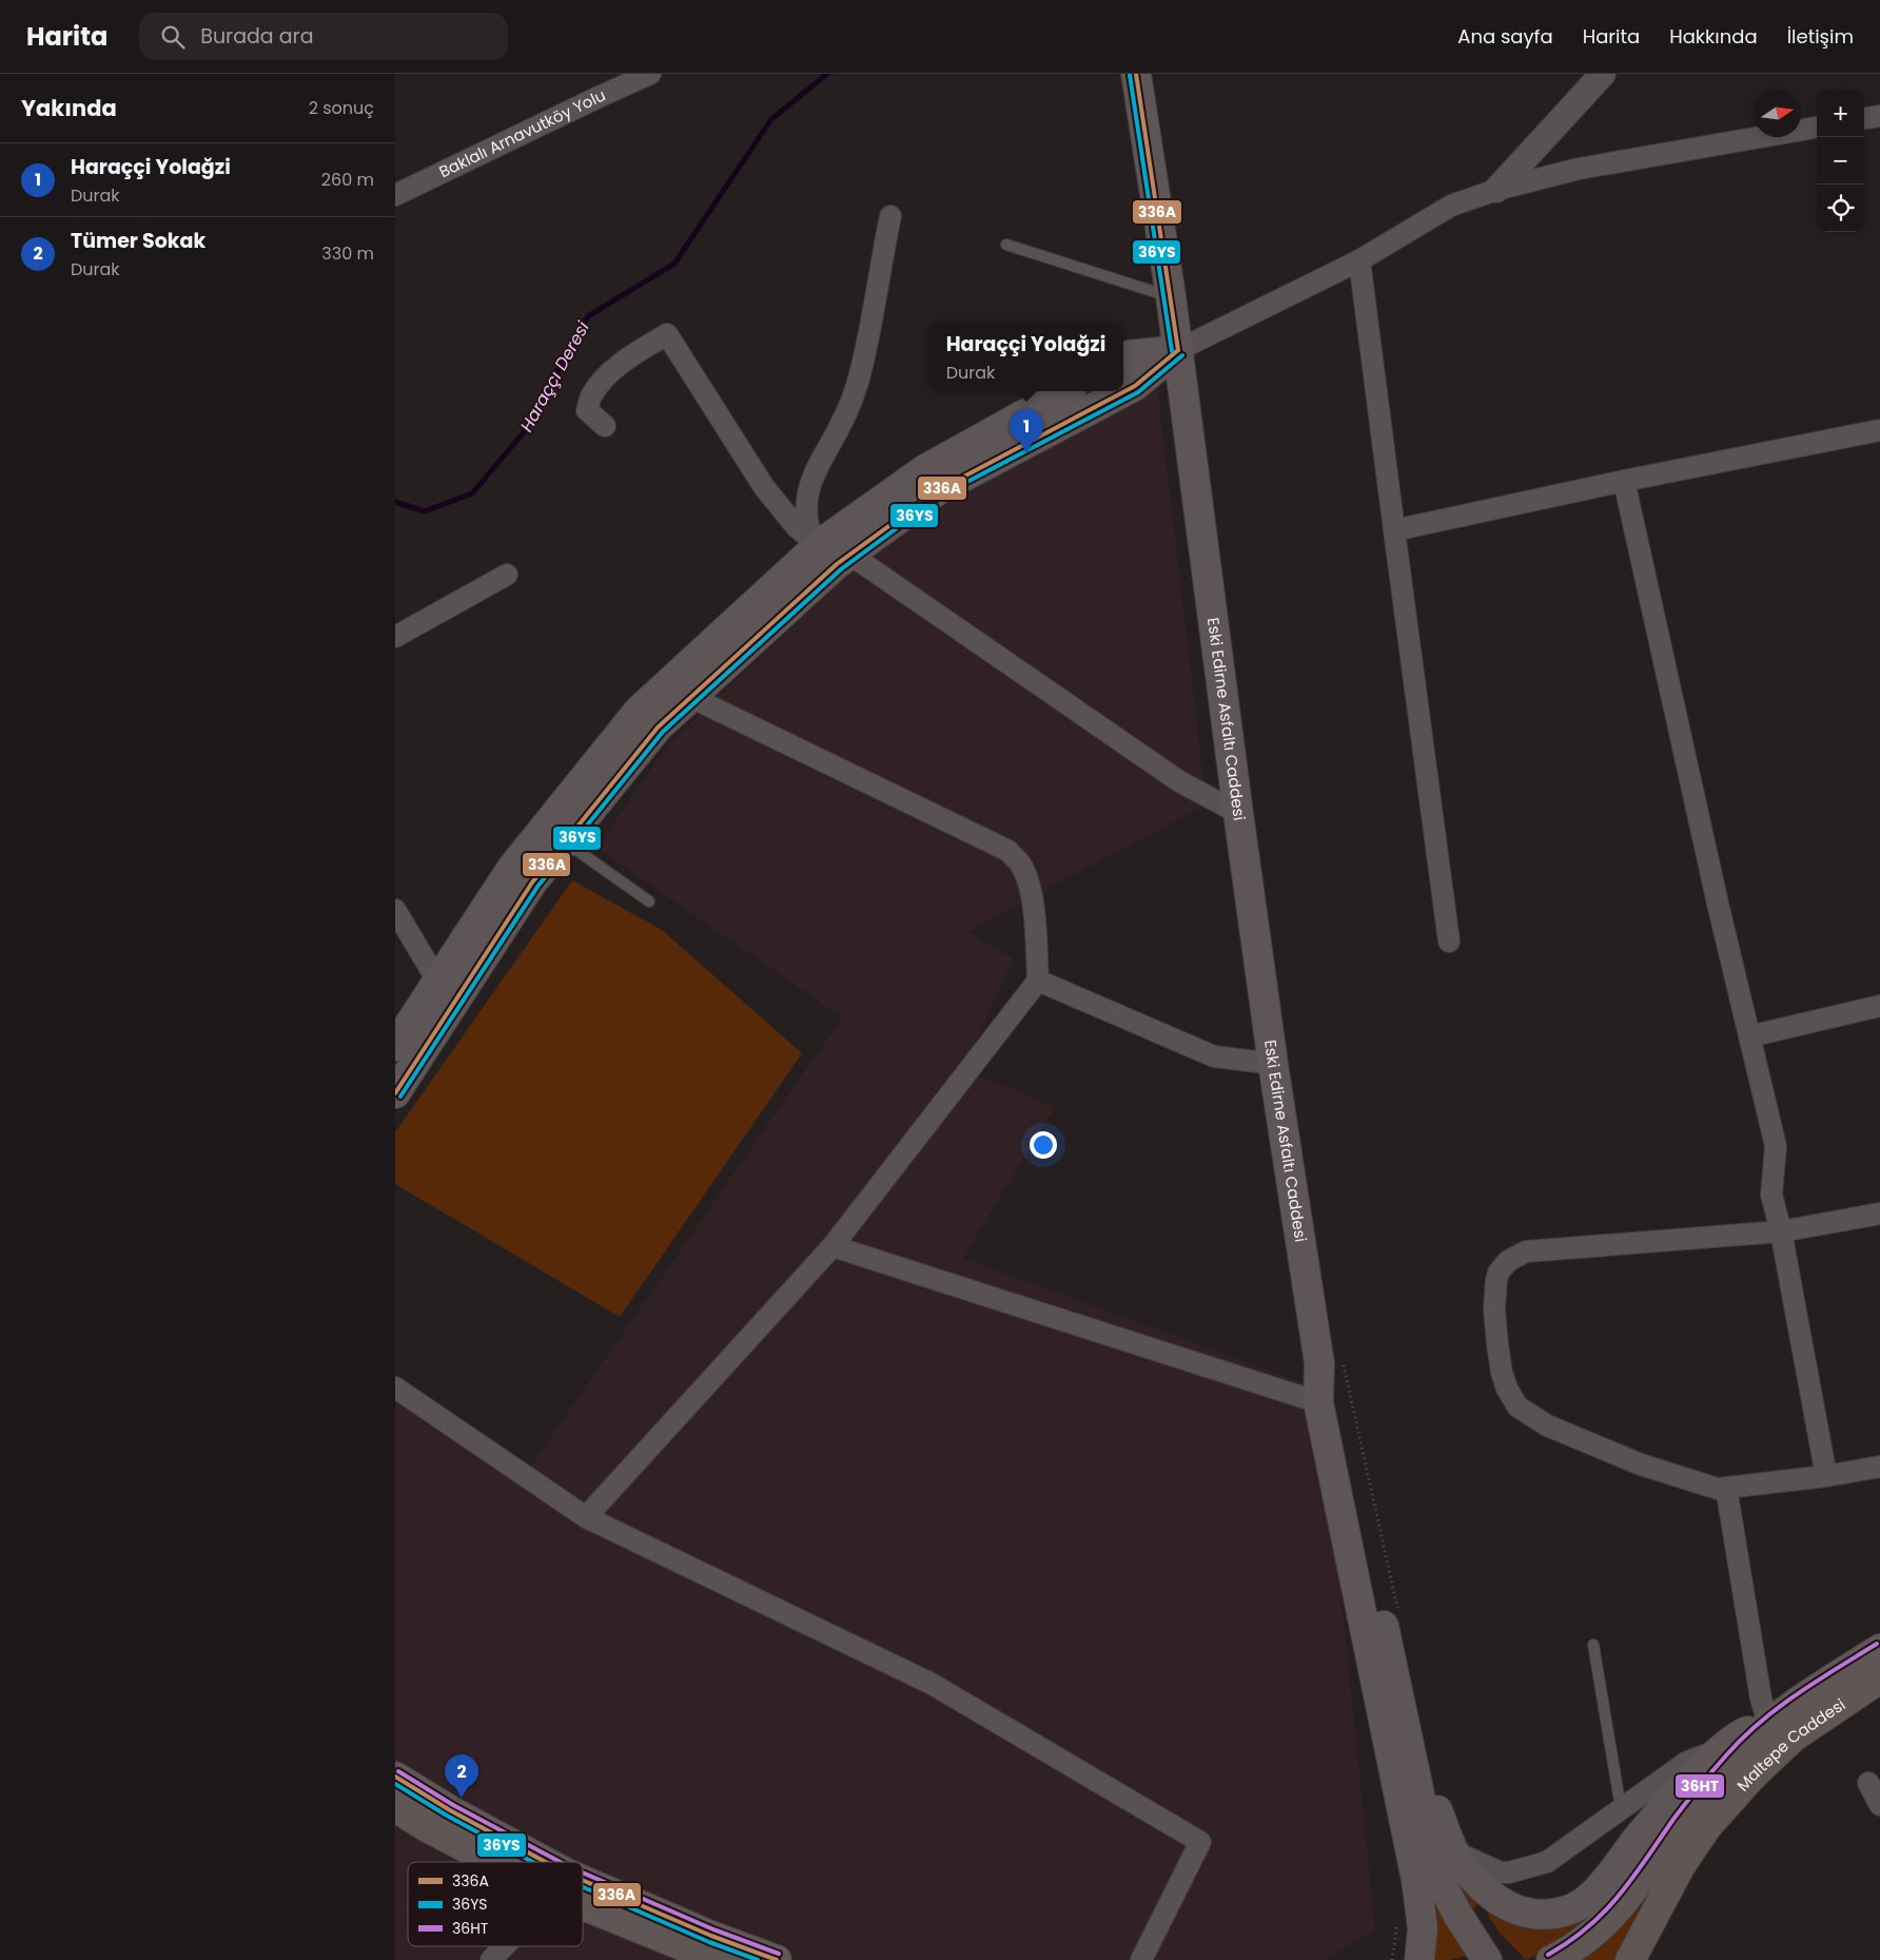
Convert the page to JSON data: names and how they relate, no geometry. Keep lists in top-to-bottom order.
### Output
{
  "streets": {
    "main road": ["Eski Edirne Asfaltı Caddesi", "Maltepe Caddesi"],
    "street": ["Baklalı Arnavutköy Yolu"]
  },
  "water": ["Haraççı Deresi"],
  "lines": ["transit line 336A", "transit line 36YS", "transit line 36HT"],
  "legend": ["336A", "36YS", "36HT"],
  "north": "right",
  "page": {
    "header": "Harita",
    "search": "Burada ara",
    "nav": [
      "Ana sayfa",
      "Harita",
      "Hakkında",
      "İletişim"
    ],
    "heading": ["Yakında", "2 sonuç"],
    "map_buttons": ["+", "−"],
    "list": [
      {
        "mark": "1",
        "name": "Haraççi Yolağzi",
        "note": "Durak",
        "value": "260 m"
      },
      {
        "mark": "2",
        "name": "Tümer Sokak",
        "note": "Durak",
        "value": "330 m"
      }
    ],
    "popup": ["Haraççi Yolağzi", "Durak"],
    "pins": ["1", "2"]
  }
}
